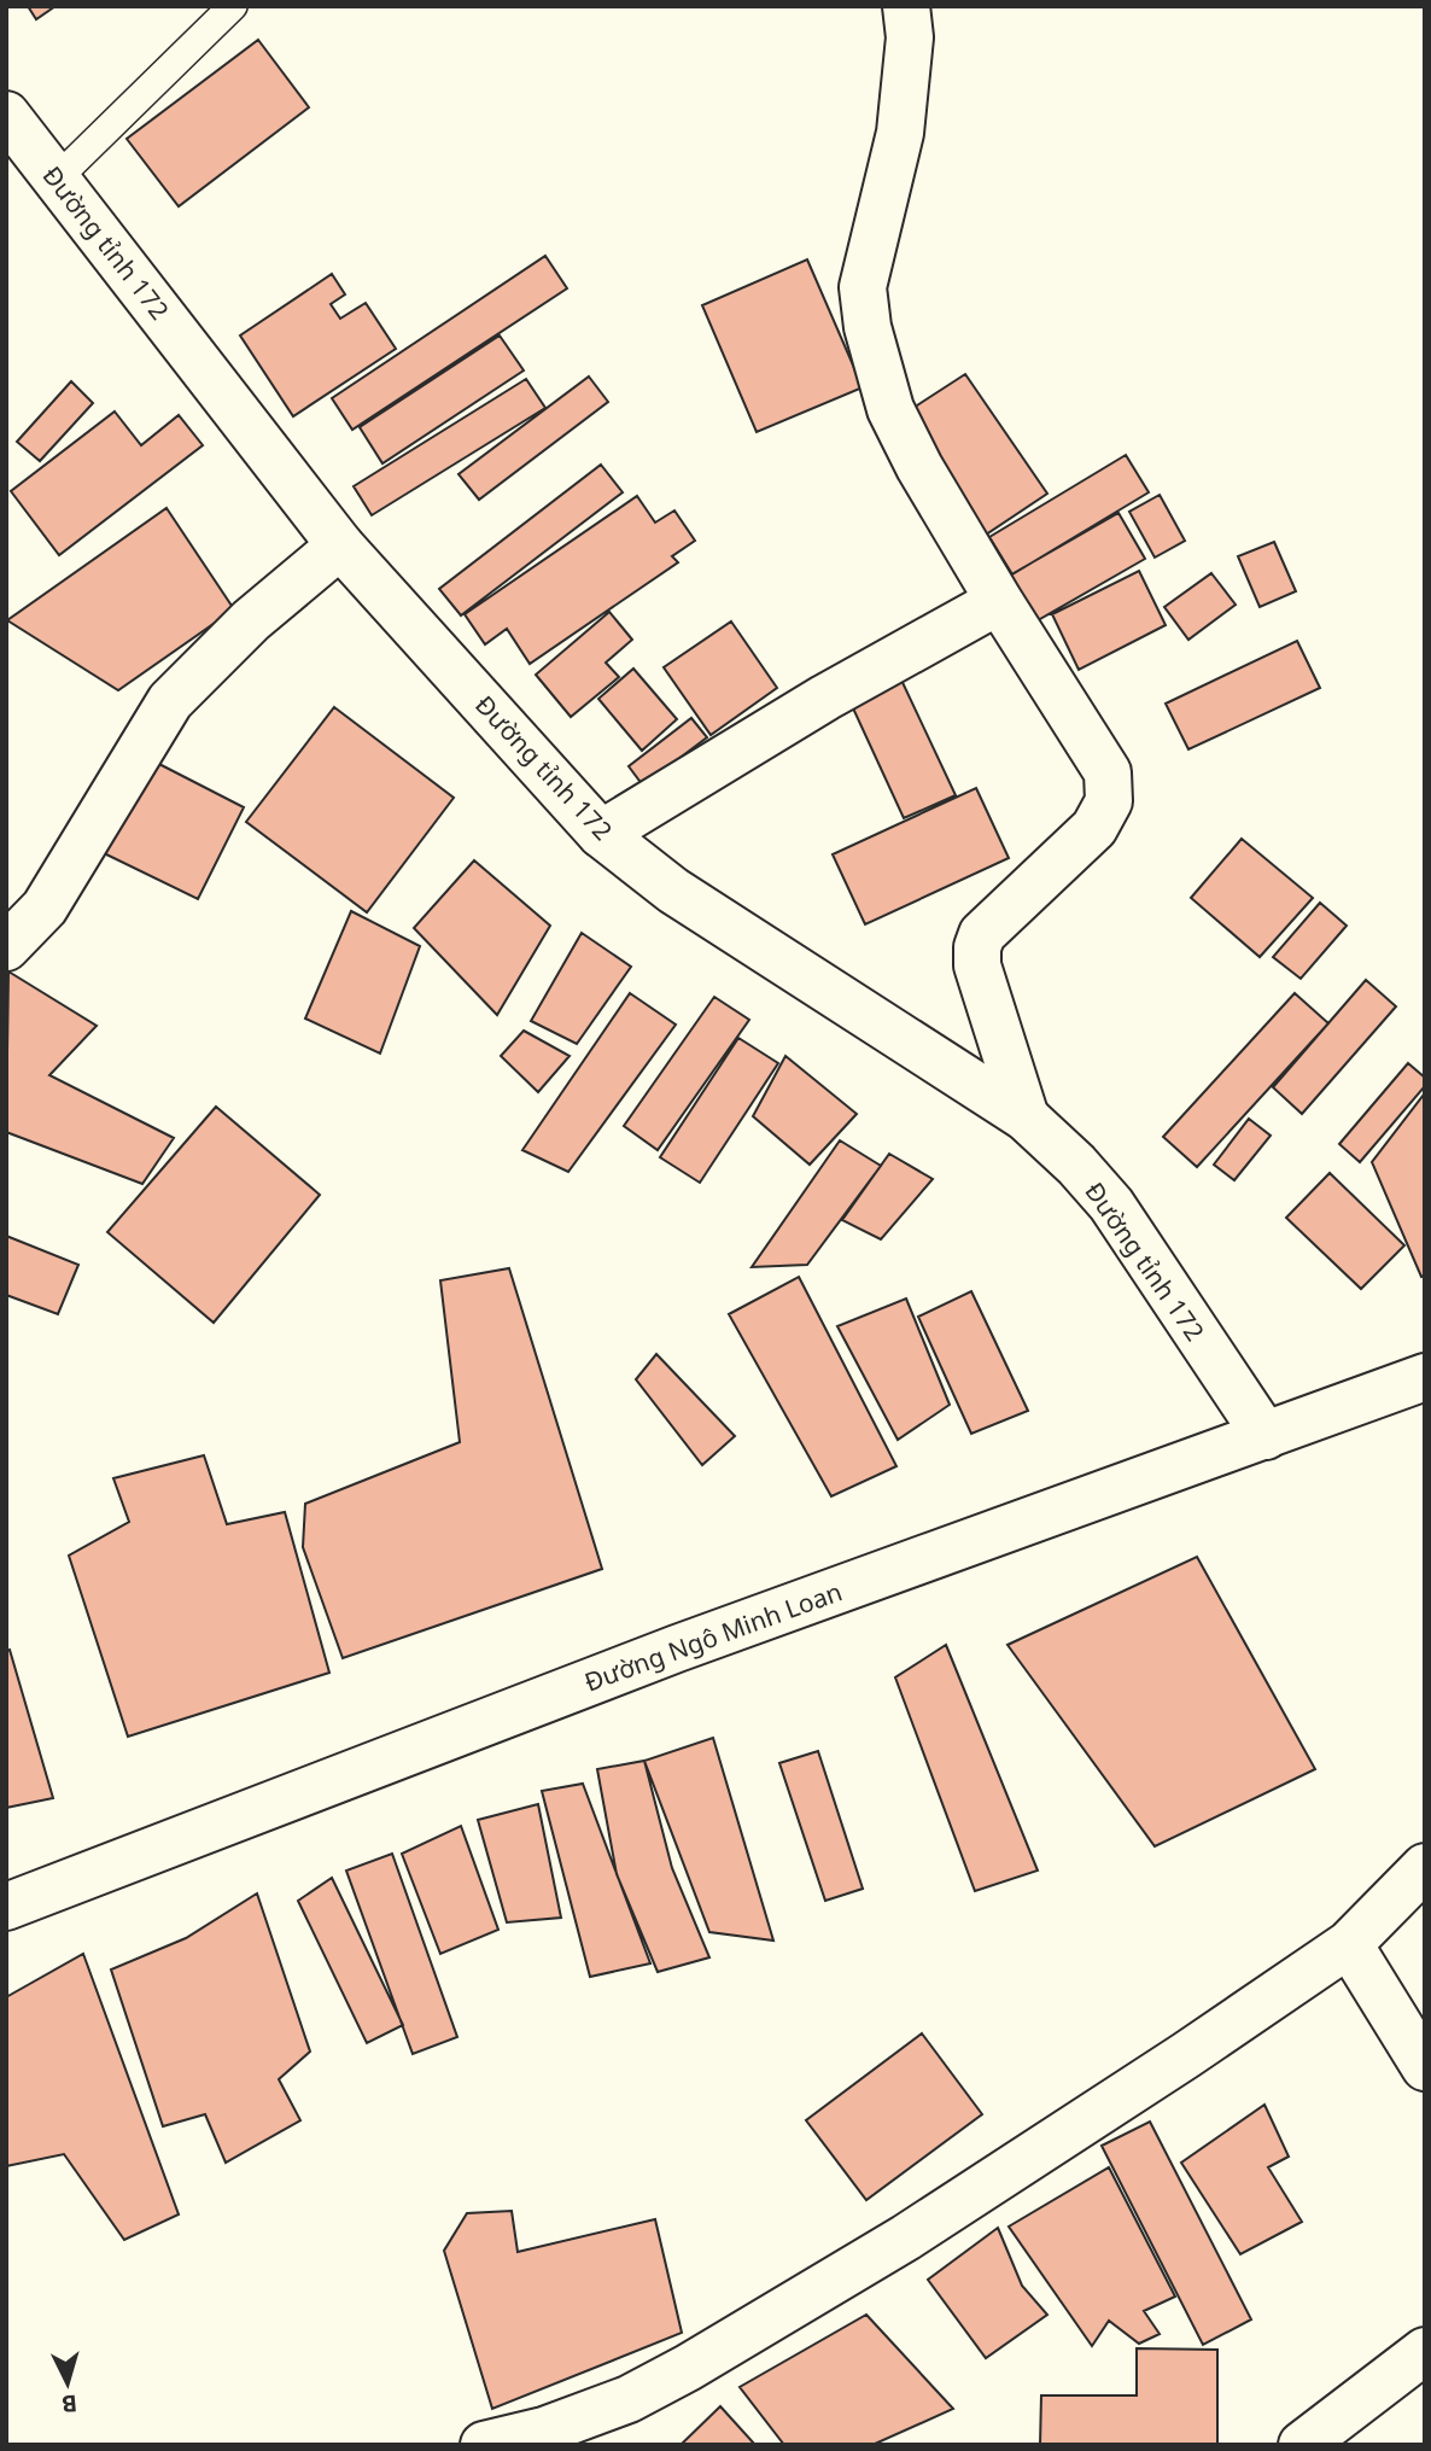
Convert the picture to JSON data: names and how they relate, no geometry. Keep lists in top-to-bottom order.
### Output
{
  "streets": {
    "main road": ["Đường tỉnh 172", "Đường Ngô Minh Loan"]
  },
  "crossings": [
    ["Đường tỉnh 172", "Đường Ngô Minh Loan"]
  ],
  "north": "bottom"
}
